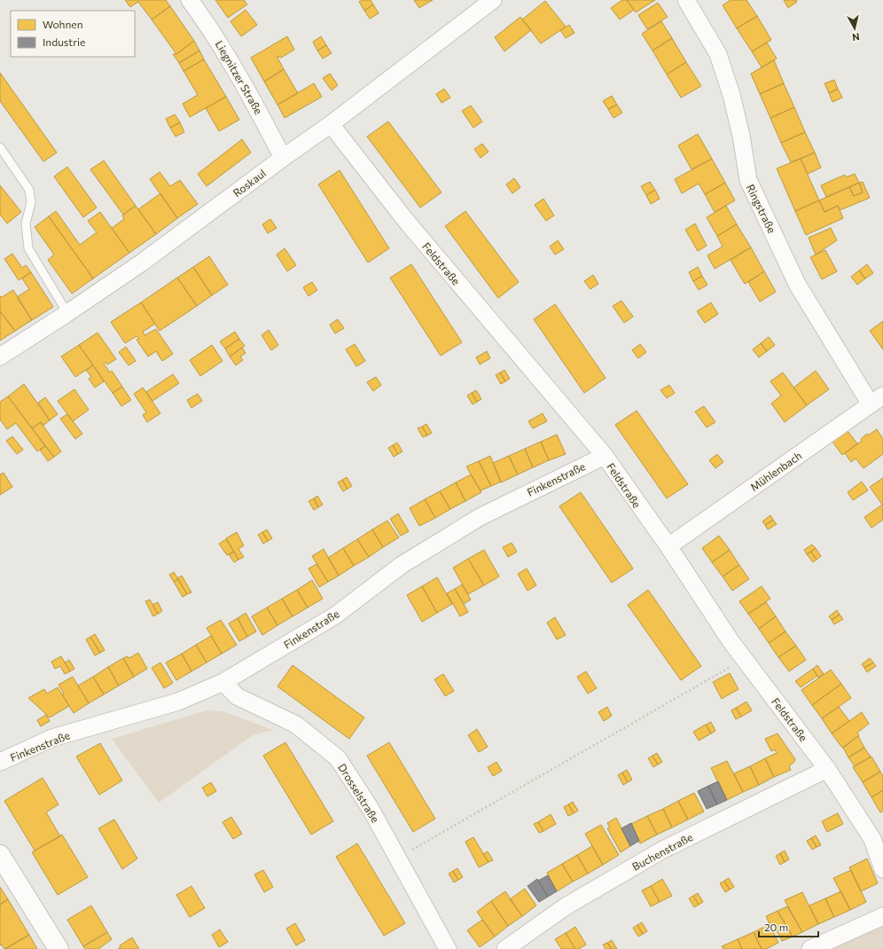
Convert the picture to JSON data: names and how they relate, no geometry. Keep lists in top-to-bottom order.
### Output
{
  "streets": {
    "street": [
      "Liegnitzer Straße",
      "Roskaul",
      "Ringstraße",
      "Feldstraße",
      "Mühlenbach",
      "Finkenstraße",
      "Drosselstraße",
      "Buchenstraße"
    ]
  },
  "crossings": [
    ["Liegnitzer Straße", "Roskaul"],
    ["Roskaul", "Feldstraße"],
    ["Ringstraße", "Mühlenbach"],
    ["Feldstraße", "Mühlenbach"],
    ["Feldstraße", "Finkenstraße"],
    ["Feldstraße", "Buchenstraße"],
    ["Finkenstraße", "Drosselstraße"]
  ],
  "legend": ["Wohnen", "Industrie"],
  "scale_bar": "20 m",
  "north": "bottom"
}
